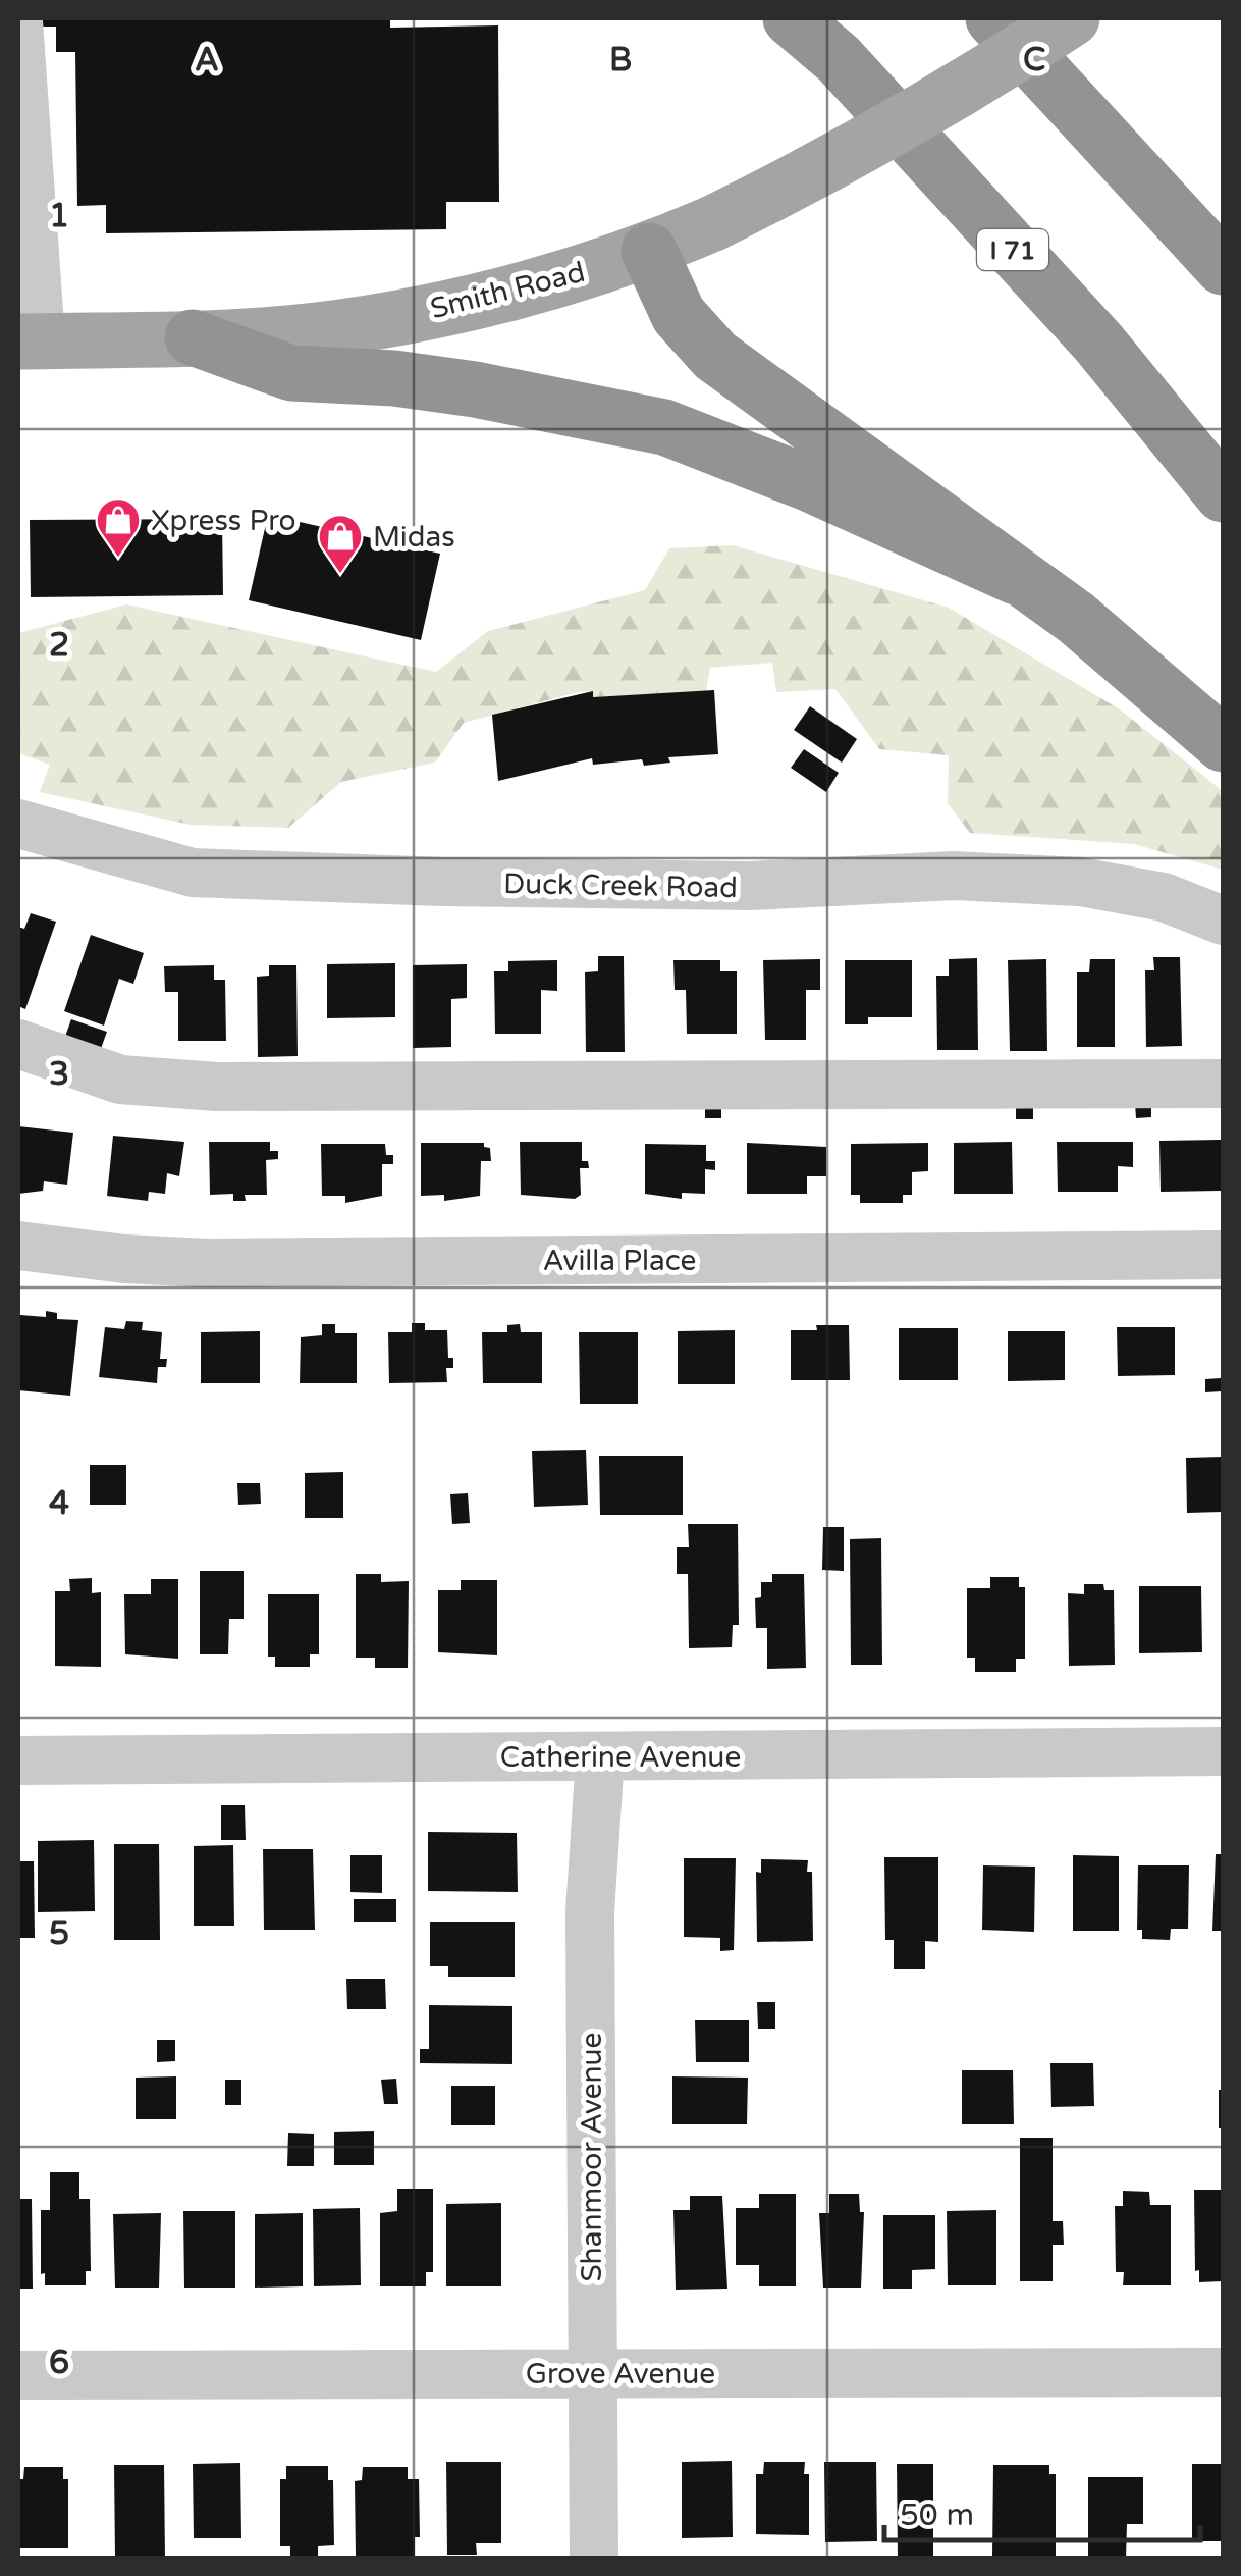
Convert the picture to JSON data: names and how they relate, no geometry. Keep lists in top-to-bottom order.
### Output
{
  "streets": {
    "highway": ["I 71"],
    "main road": ["Smith Road"],
    "street": [
      "Duck Creek Road",
      "Avilla Place",
      "Catherine Avenue",
      "Shanmoor Avenue",
      "Grove Avenue"
    ]
  },
  "crossings": [
    ["Catherine Avenue", "Shanmoor Avenue"],
    ["Shanmoor Avenue", "Grove Avenue"]
  ],
  "places": {
    "shop": ["Xpress Pro", "Midas"]
  },
  "scale_bar": "50 m",
  "grid": {
    "columns": ["A", "B", "C"],
    "rows": [
      "1",
      "2",
      "3",
      "4",
      "5",
      "6"
    ]
  }
}
